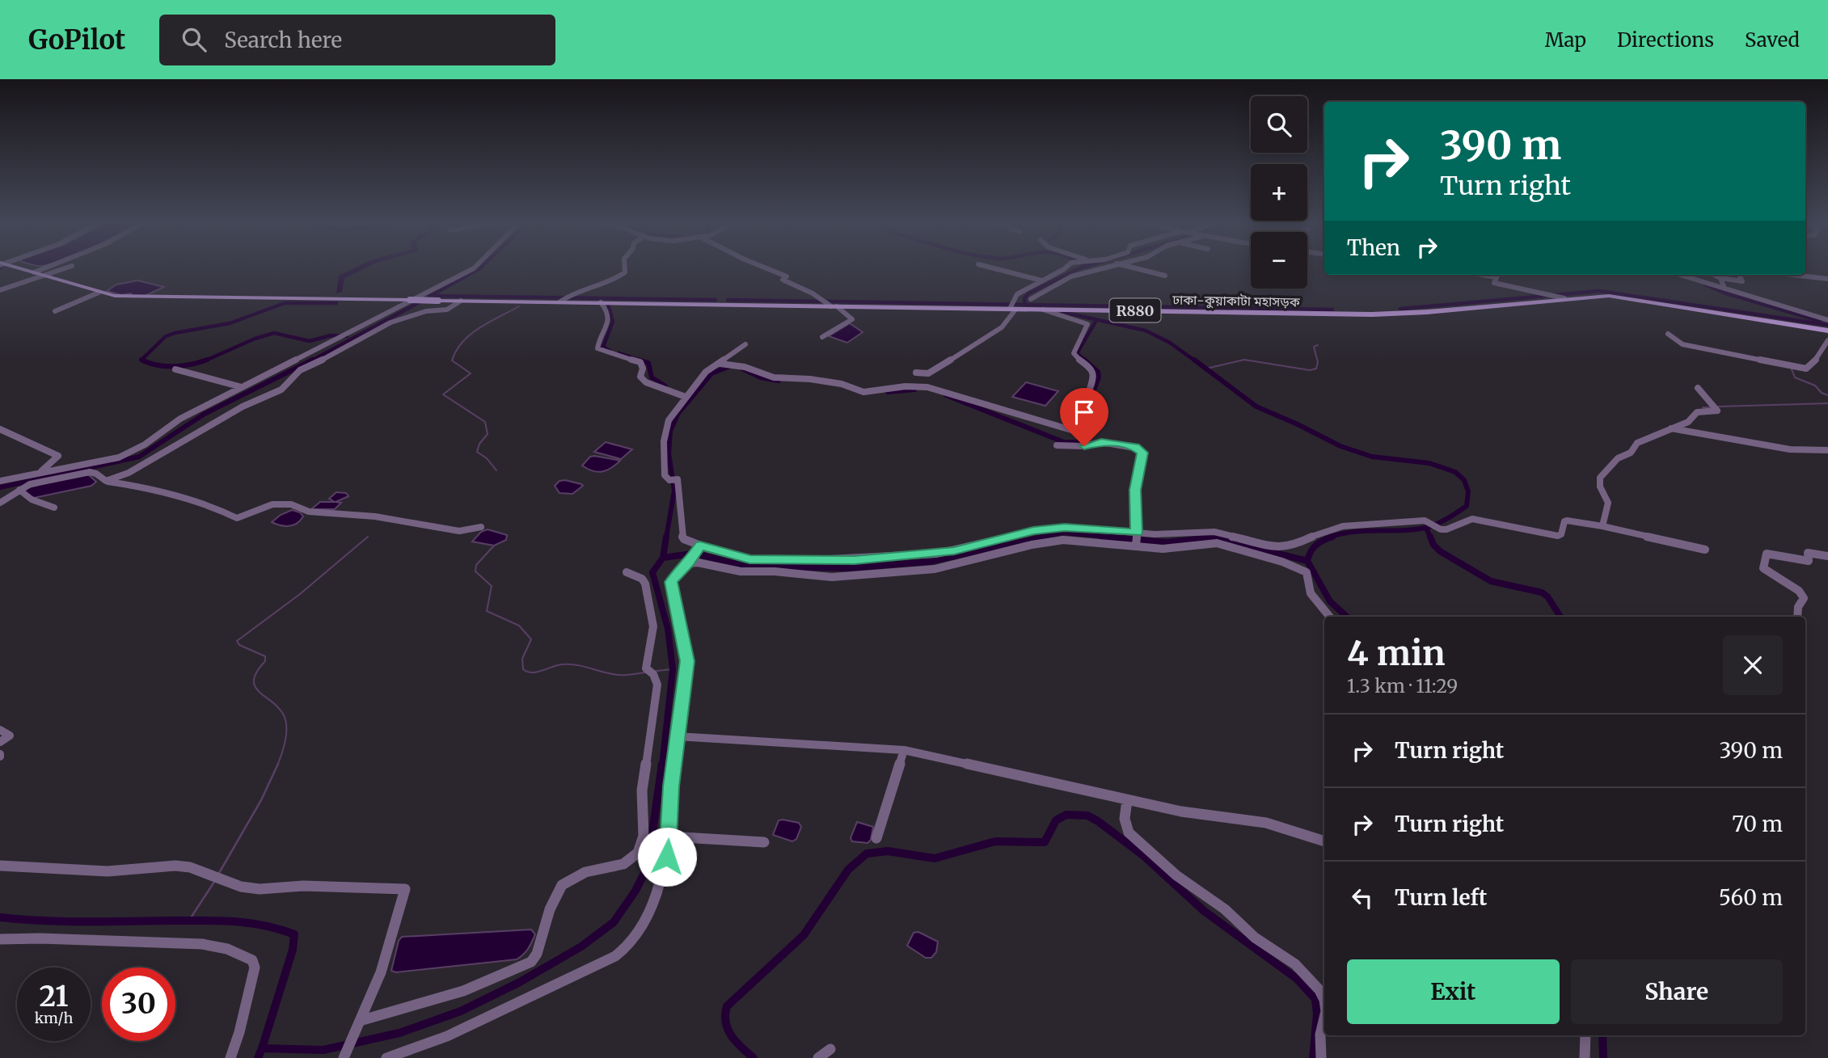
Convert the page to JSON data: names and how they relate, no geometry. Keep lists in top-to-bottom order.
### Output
{
  "streets": {
    "main road": ["ঢাকা-কুয়াকাটা মহাসড়ক", "R880"]
  },
  "page": {
    "header": "GoPilot",
    "search": "Search here",
    "nav": ["Map", "Directions", "Saved"],
    "map_buttons": ["+", "−"],
    "turn": ["390 m", "Turn right"],
    "then": "Then",
    "heading": ["4 min", "1.3 km · 11:29"],
    "list": [
      {
        "name": "Turn right",
        "value": "390 m"
      },
      {
        "name": "Turn right",
        "value": "70 m"
      },
      {
        "name": "Turn left",
        "value": "560 m"
      }
    ],
    "buttons": ["Exit", "Share"],
    "speed": "21 km/h",
    "limit": "30"
  }
}
